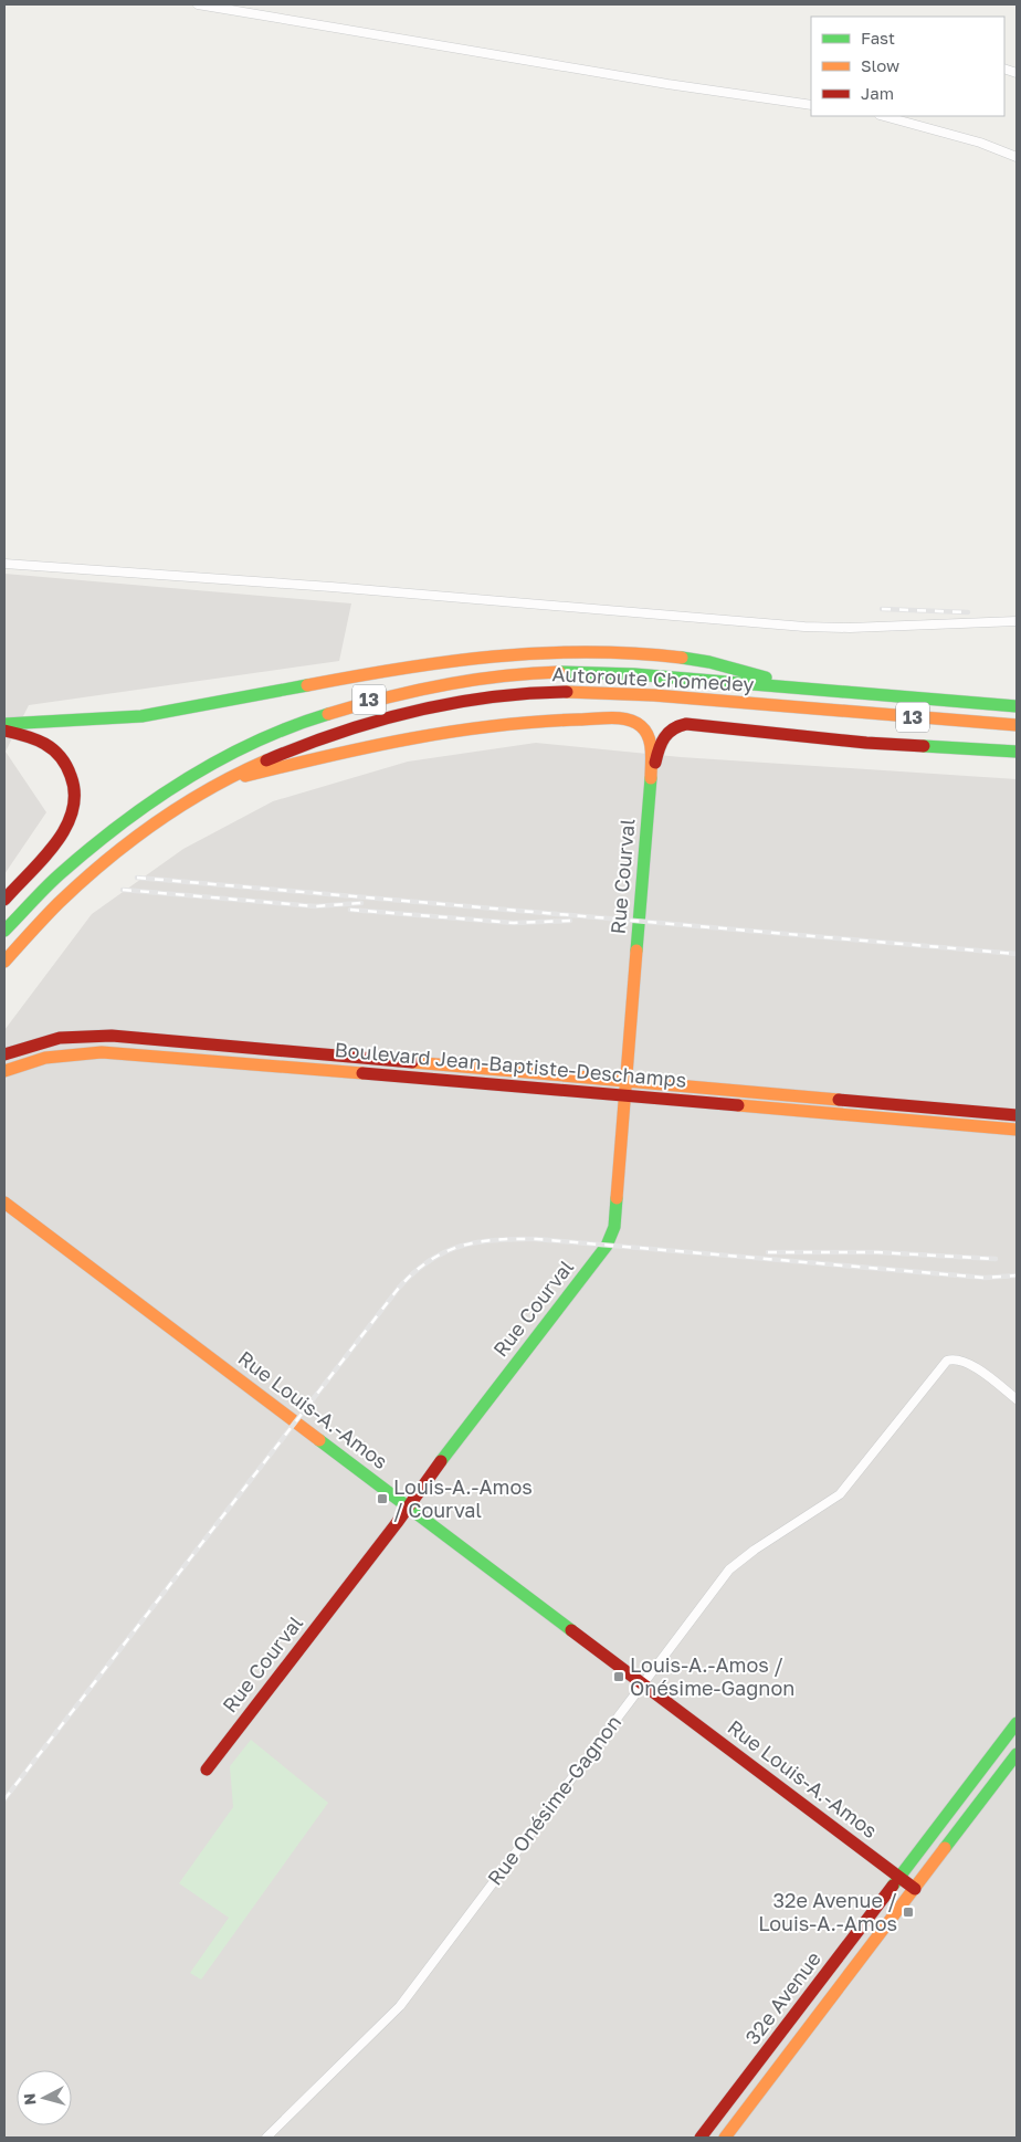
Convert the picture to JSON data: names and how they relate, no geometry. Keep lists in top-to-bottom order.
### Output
{
  "streets": {
    "main road": [
      "Autoroute Chomedey",
      "13",
      "Rue Courval",
      "Boulevard Jean-Baptiste-Deschamps",
      "Rue Louis-A.-Amos",
      "32e Avenue"
    ],
    "street": ["Rue Onésime-Gagnon"]
  },
  "crossings": [
    ["Rue Courval", "Boulevard Jean-Baptiste-Deschamps"],
    ["Rue Courval", "Rue Louis-A.-Amos"],
    ["Rue Louis-A.-Amos", "Rue Onésime-Gagnon"],
    ["Rue Louis-A.-Amos", "32e Avenue"]
  ],
  "places": {
    "transit": ["Louis-A.-Amos / Courval", "Louis-A.-Amos / Onésime-Gagnon", "32e Avenue / Louis-A.-Amos"]
  },
  "legend": ["Fast", "Slow", "Jam"],
  "north": "left"
}
